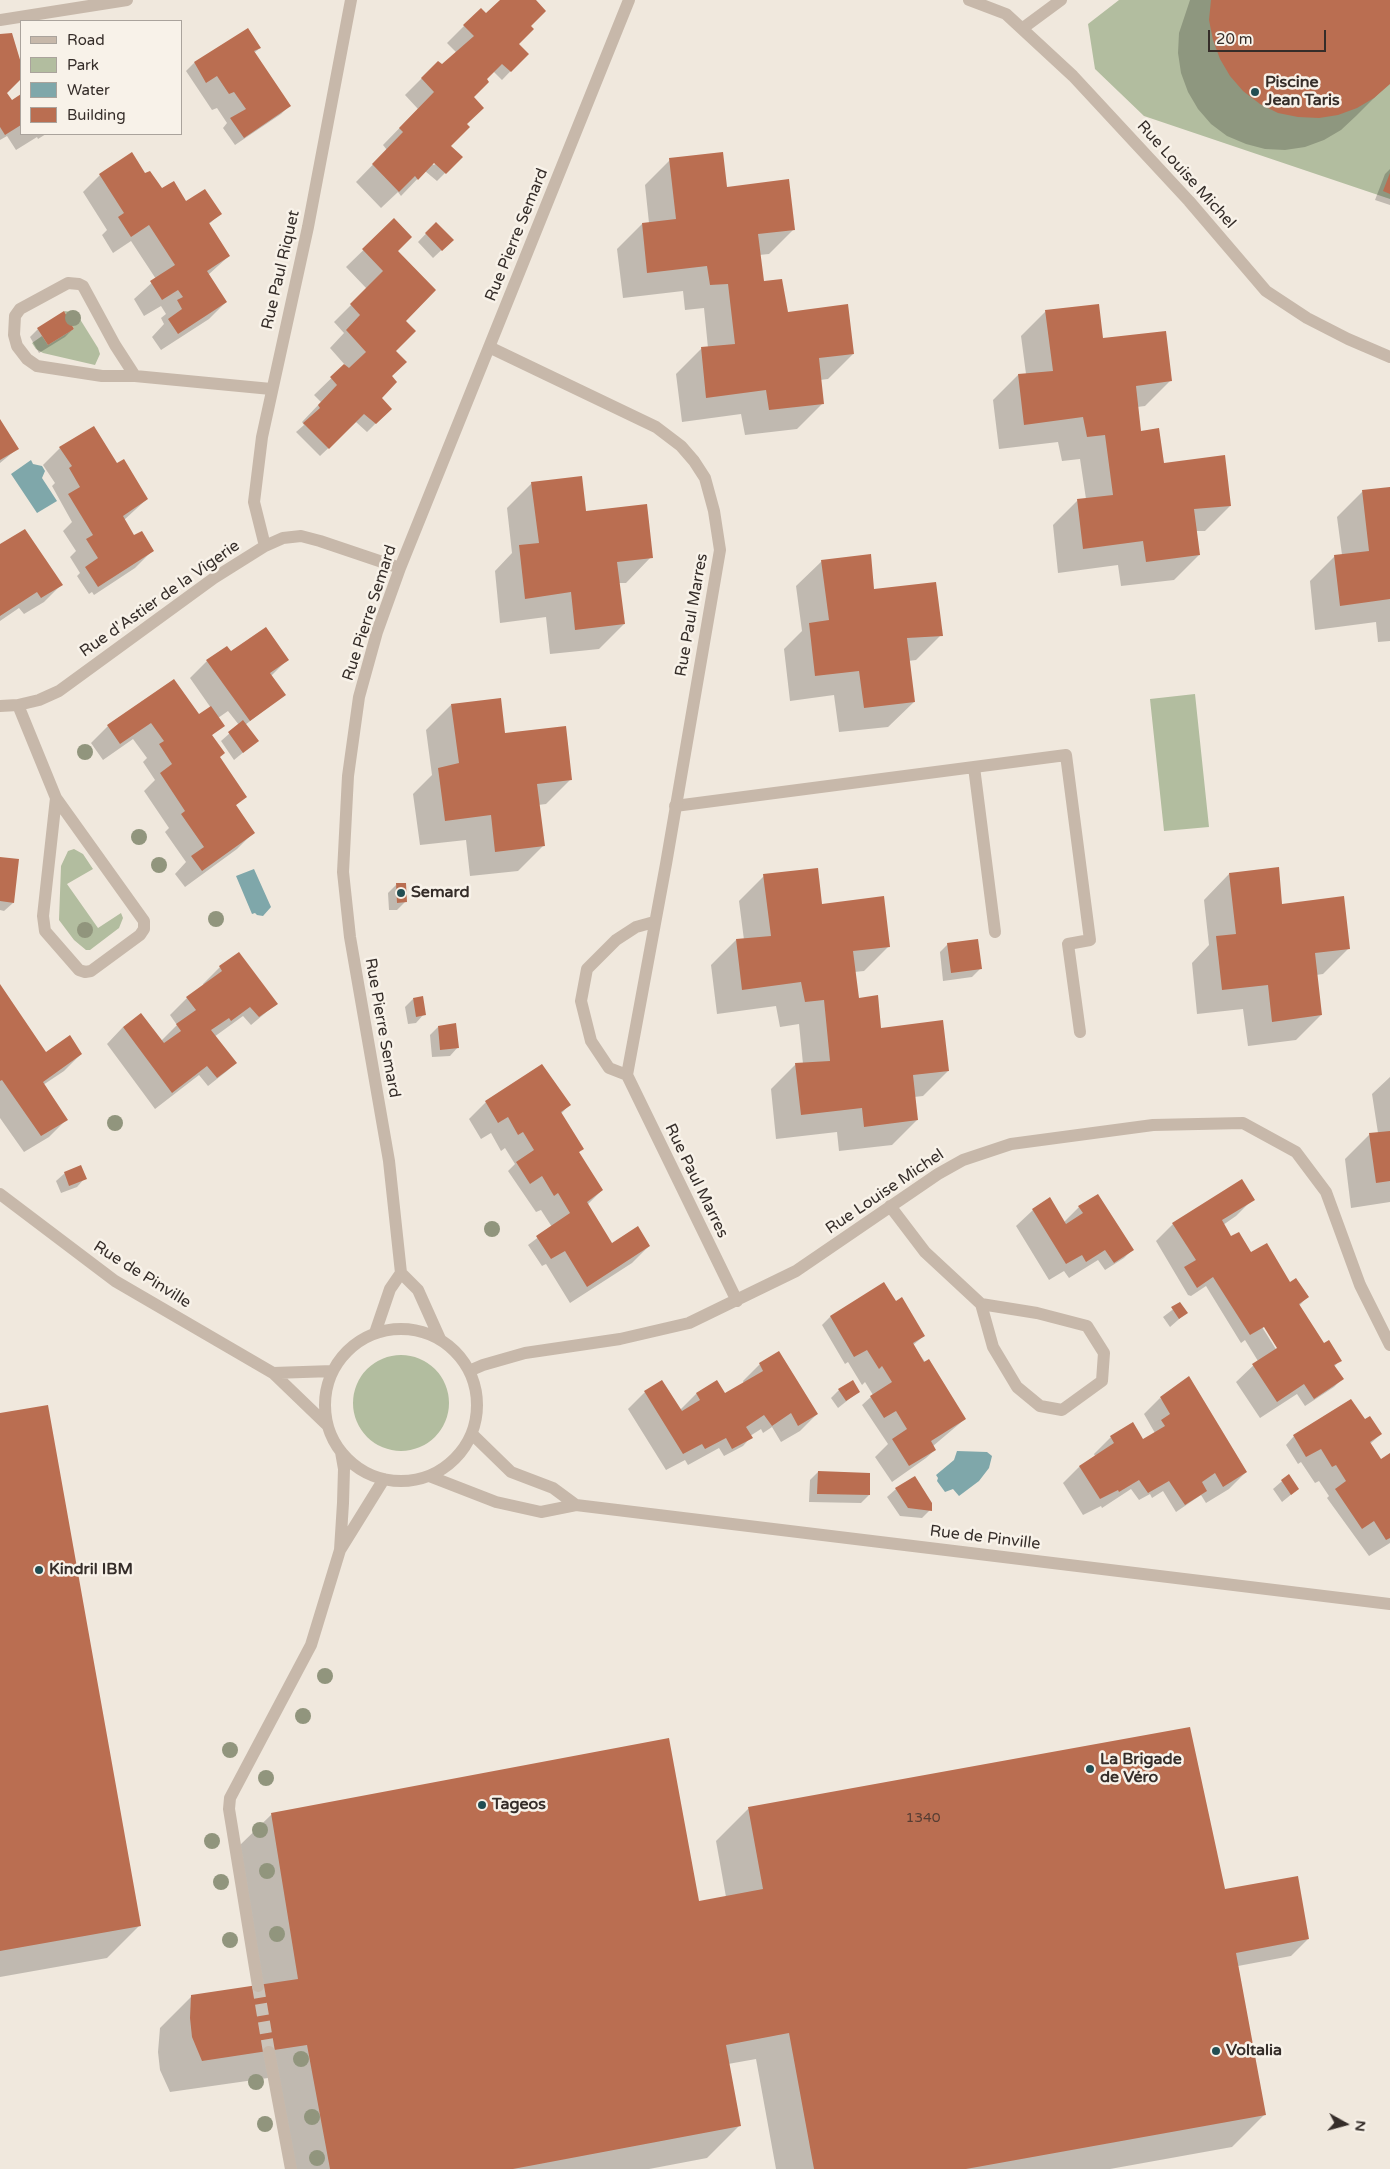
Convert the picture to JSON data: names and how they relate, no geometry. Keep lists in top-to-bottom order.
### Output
{
  "streets": {
    "street": [
      "Rue Louise Michel",
      "Rue Pierre Semard",
      "Rue Paul Riquet",
      "Rue d'Astier de la Vigerie",
      "Rue Paul Marres",
      "Rue de Pinville"
    ]
  },
  "crossings": [
    ["Rue Louise Michel", "Rue Paul Marres"],
    ["Rue Louise Michel", "Rue de Pinville"],
    ["Rue Pierre Semard", "Rue d'Astier de la Vigerie"],
    ["Rue Pierre Semard", "Rue Paul Marres"],
    ["Rue Paul Riquet", "Rue d'Astier de la Vigerie"]
  ],
  "places": [
    "Piscine Jean Taris",
    "Semard",
    "Kindril IBM",
    "La Brigade de Véro",
    "Tageos",
    "Voltalia"
  ],
  "house_numbers": ["1340"],
  "legend": [
    "Road",
    "Park",
    "Water",
    "Building"
  ],
  "scale_bar": "20 m",
  "north": "right"
}
